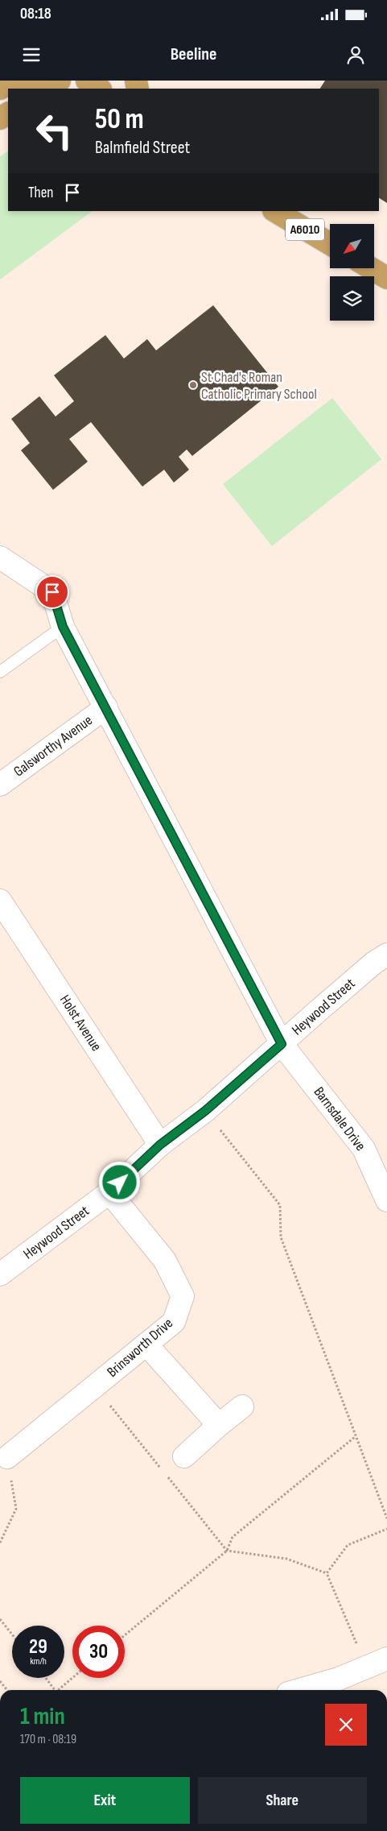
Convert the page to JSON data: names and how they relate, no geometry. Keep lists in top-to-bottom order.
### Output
{
  "streets": {
    "highway": ["A6010"],
    "street": [
      "Galsworthy Avenue",
      "Heywood Street",
      "Holst Avenue",
      "Barnsdale Drive",
      "Brinsworth Drive"
    ]
  },
  "crossings": [
    ["Galsworthy Avenue", "Barnsdale Drive"],
    ["Heywood Street", "Holst Avenue"],
    ["Heywood Street", "Barnsdale Drive"],
    ["Heywood Street", "Brinsworth Drive"]
  ],
  "places": ["St Chad's Roman Catholic Primary School"],
  "north": "bottom left",
  "page": {
    "status": "08:18",
    "header": "Beeline",
    "turn": ["50 m", "Balmfield Street"],
    "then": "Then",
    "speed": "29 km/h",
    "limit": "30",
    "heading": ["1 min", "170 m · 08:19"],
    "buttons": ["Exit", "Share"]
  }
}
